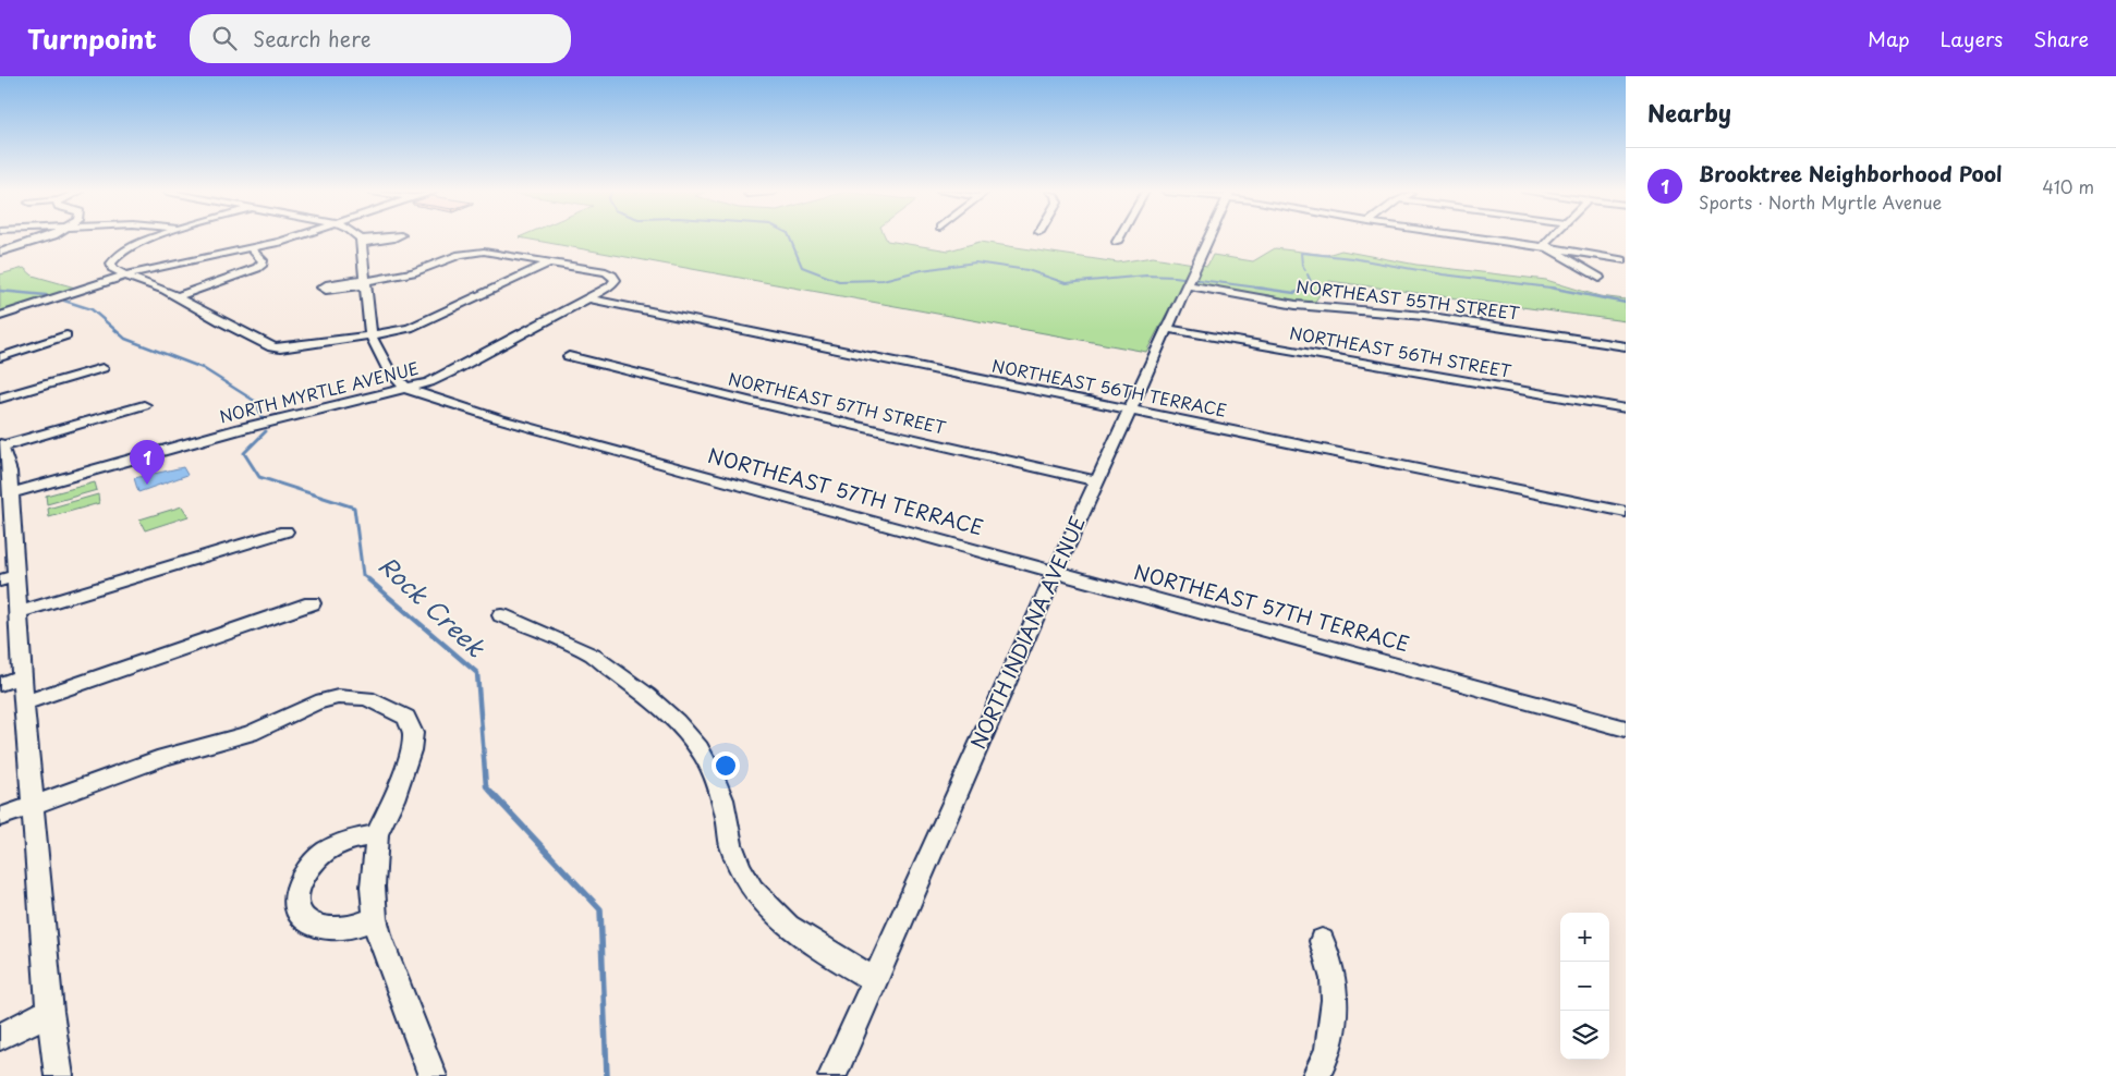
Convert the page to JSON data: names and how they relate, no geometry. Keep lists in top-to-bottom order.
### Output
{
  "streets": {
    "street": [
      "NORTHEAST 55TH STREET",
      "NORTHEAST 56TH STREET",
      "NORTHEAST 56TH TERRACE",
      "NORTH MYRTLE AVENUE",
      "NORTHEAST 57TH STREET",
      "NORTHEAST 57TH TERRACE",
      "NORTH INDIANA AVENUE"
    ]
  },
  "crossings": [
    ["NORTHEAST 55TH STREET", "NORTH INDIANA AVENUE"],
    ["NORTHEAST 56TH STREET", "NORTH INDIANA AVENUE"],
    ["NORTHEAST 56TH TERRACE", "NORTH MYRTLE AVENUE"],
    ["NORTHEAST 56TH TERRACE", "NORTH INDIANA AVENUE"],
    ["NORTH MYRTLE AVENUE", "NORTHEAST 57TH TERRACE"],
    ["NORTHEAST 57TH STREET", "NORTH INDIANA AVENUE"],
    ["NORTHEAST 57TH TERRACE", "NORTH INDIANA AVENUE"]
  ],
  "water": ["Rock Creek"],
  "page": {
    "header": "Turnpoint",
    "search": "Search here",
    "nav": ["Map", "Layers", "Share"],
    "heading": "Nearby",
    "list": [
      {
        "mark": "1",
        "name": "Brooktree Neighborhood Pool",
        "note": "Sports · North Myrtle Avenue",
        "value": "410 m"
      }
    ],
    "pins": "1",
    "map_buttons": ["+", "−"]
  }
}
